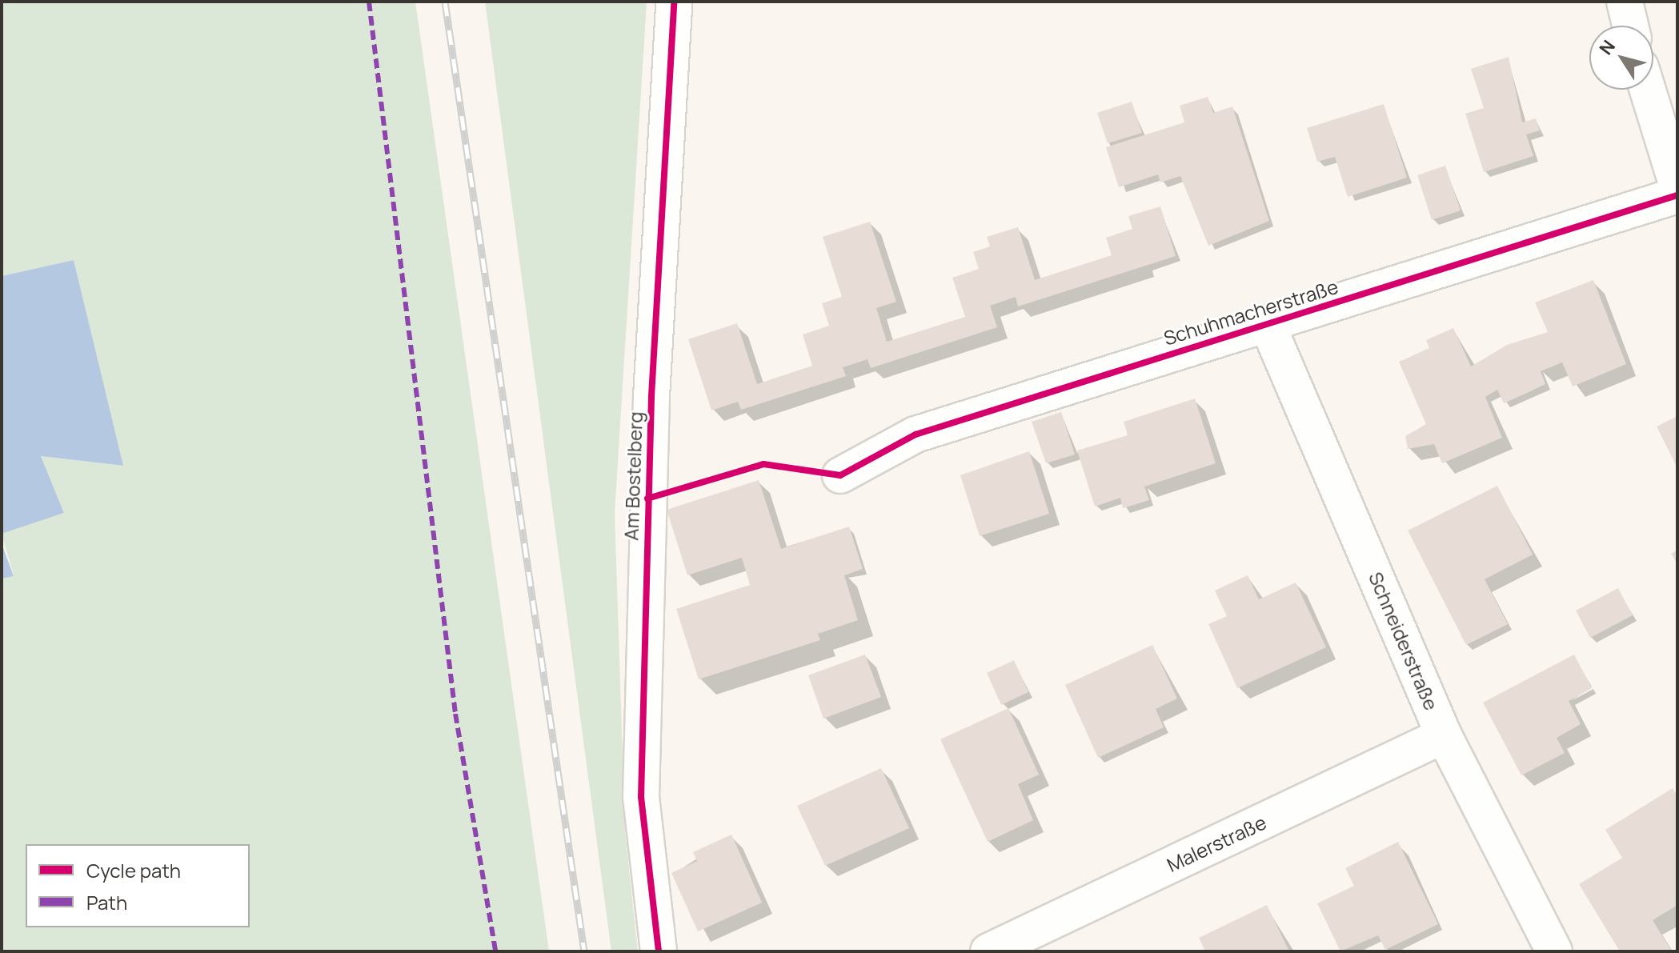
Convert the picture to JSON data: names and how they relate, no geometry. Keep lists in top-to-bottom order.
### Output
{
  "streets": {
    "street": [
      "Schuhmacherstraße",
      "Am Bostelberg",
      "Schneiderstraße",
      "Malerstraße"
    ]
  },
  "crossings": [
    ["Schuhmacherstraße", "Schneiderstraße"],
    ["Schneiderstraße", "Malerstraße"]
  ],
  "legend": ["Cycle path", "Path"],
  "north": "top left"
}
